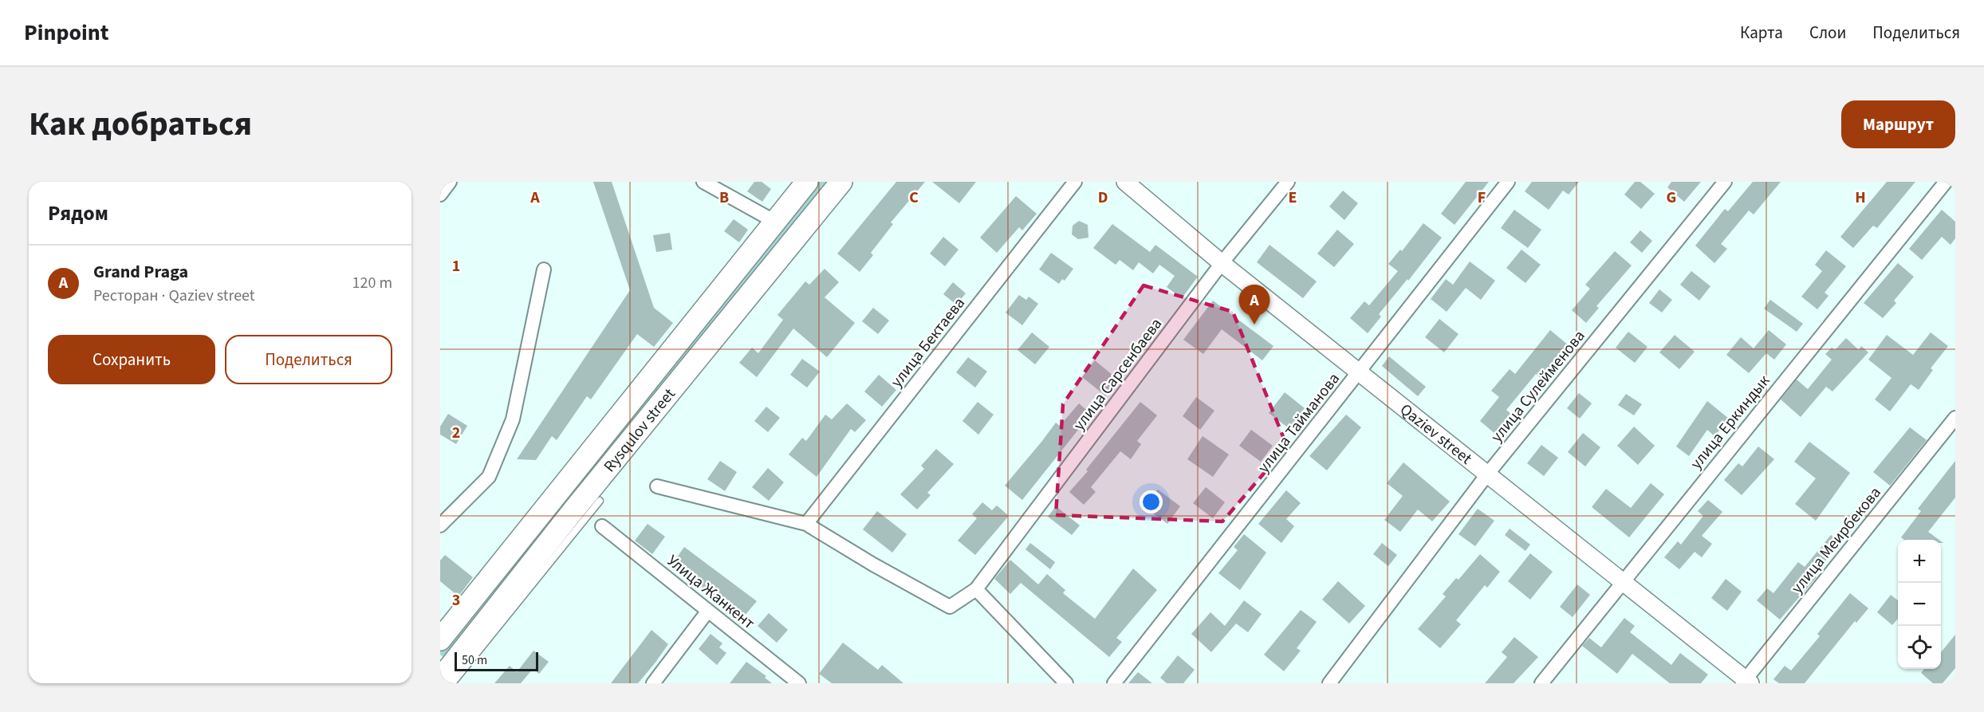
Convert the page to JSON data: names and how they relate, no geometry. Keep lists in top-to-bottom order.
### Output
{
  "streets": {
    "main road": ["Rysqulov street"],
    "street": [
      "улица Бектаева",
      "улица Сарсенбаева",
      "улица Сулейменова",
      "улица Еркиндык",
      "улица Тайманова",
      "Qaziev street",
      "улица Меирбекова",
      "Улица Жанкент"
    ]
  },
  "crossings": [
    ["улица Бектаева", "улица Сарсенбаева"],
    ["улица Сарсенбаева", "Qaziev street"],
    ["улица Сулейменова", "Qaziev street"],
    ["улица Еркиндык", "Qaziev street"],
    ["улица Тайманова", "Qaziev street"],
    ["Qaziev street", "улица Меирбекова"]
  ],
  "scale_bar": "50 m",
  "page": {
    "header": "Pinpoint",
    "nav": ["Карта", "Слои", "Поделиться"],
    "title": "Как добраться",
    "buttons": [
      "Маршрут",
      ["Сохранить", "Поделиться"]
    ],
    "heading": "Рядом",
    "list": [
      {
        "mark": "A",
        "name": "Grand Praga",
        "note": "Ресторан · Qaziev street",
        "value": "120 m"
      }
    ],
    "pins": "A",
    "map_buttons": ["+", "−"],
    "scale": "50 m"
  },
  "grid": {
    "columns": [
      "A",
      "B",
      "C",
      "D",
      "E",
      "F",
      "G",
      "H"
    ],
    "rows": ["1", "2", "3"]
  }
}
